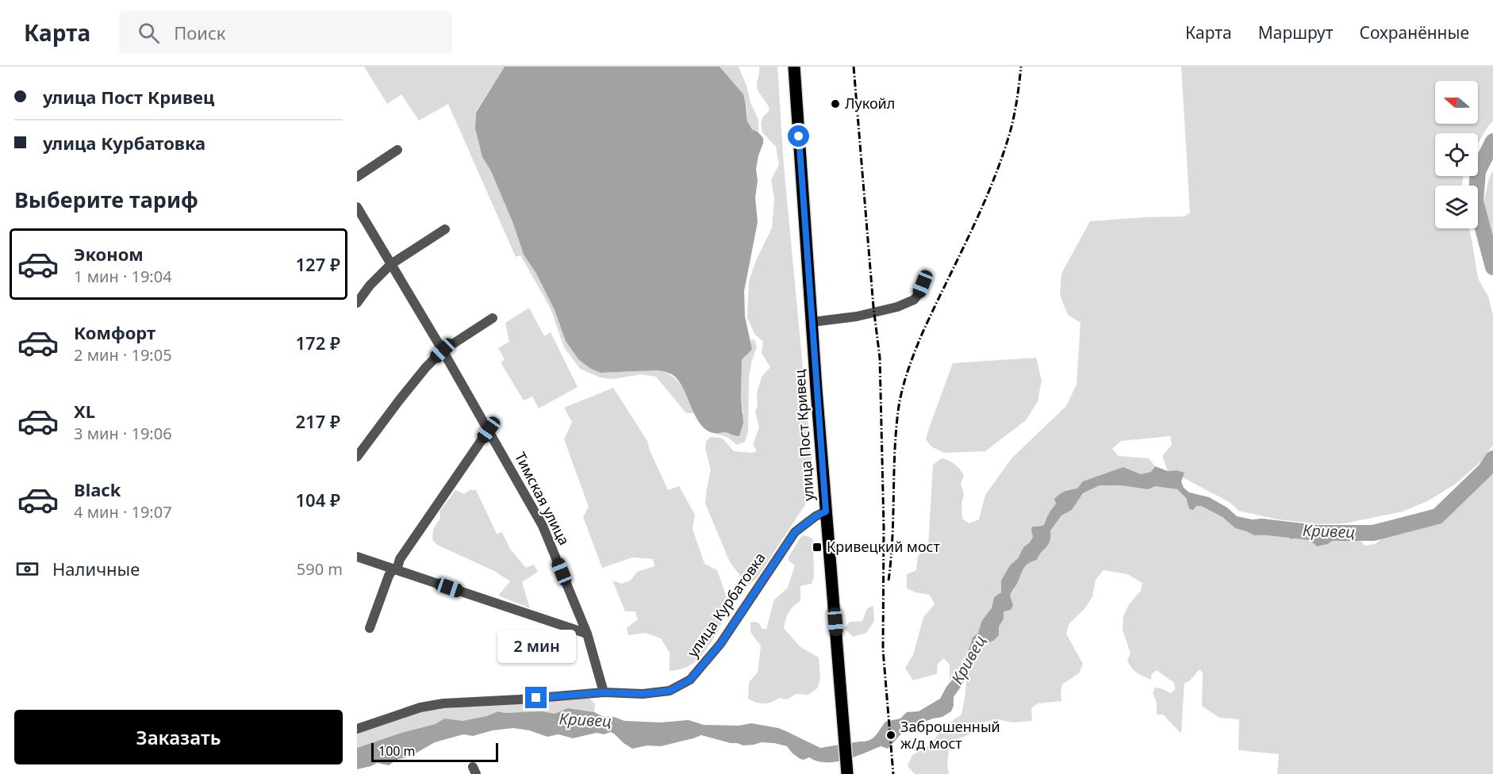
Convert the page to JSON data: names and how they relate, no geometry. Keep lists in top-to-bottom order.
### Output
{
  "streets": {
    "main road": ["улица Пост Кривец"],
    "street": ["Тимская улица", "улица Курбатовка"]
  },
  "crossings": [
    ["улица Пост Кривец", "улица Курбатовка"],
    ["Тимская улица", "улица Курбатовка"]
  ],
  "water": ["Кривец"],
  "places": {
    "other": ["Лукойл", "Заброшенный ж/д мост"],
    "transit": ["Кривецкий мост"]
  },
  "scale_bar": "100 m",
  "north": "left",
  "page": {
    "header": "Карта",
    "search": "Поиск",
    "nav": ["Карта", "Маршрут", "Сохранённые"],
    "banner": ["улица Пост Кривец", "улица Курбатовка"],
    "heading": "Выберите тариф",
    "list": [
      {
        "name": "Эконом",
        "note": "1 мин · 19:04",
        "value": "127 ₽"
      },
      {
        "name": "Комфорт",
        "note": "2 мин · 19:05",
        "value": "172 ₽"
      },
      {
        "name": "XL",
        "note": "3 мин · 19:06",
        "value": "217 ₽"
      },
      {
        "name": "Black",
        "note": "4 мин · 19:07",
        "value": "104 ₽"
      }
    ],
    "pay": ["Наличные", "590 m"],
    "bubble": "2 мин",
    "buttons": "Заказать",
    "scale": "100 m"
  }
}
